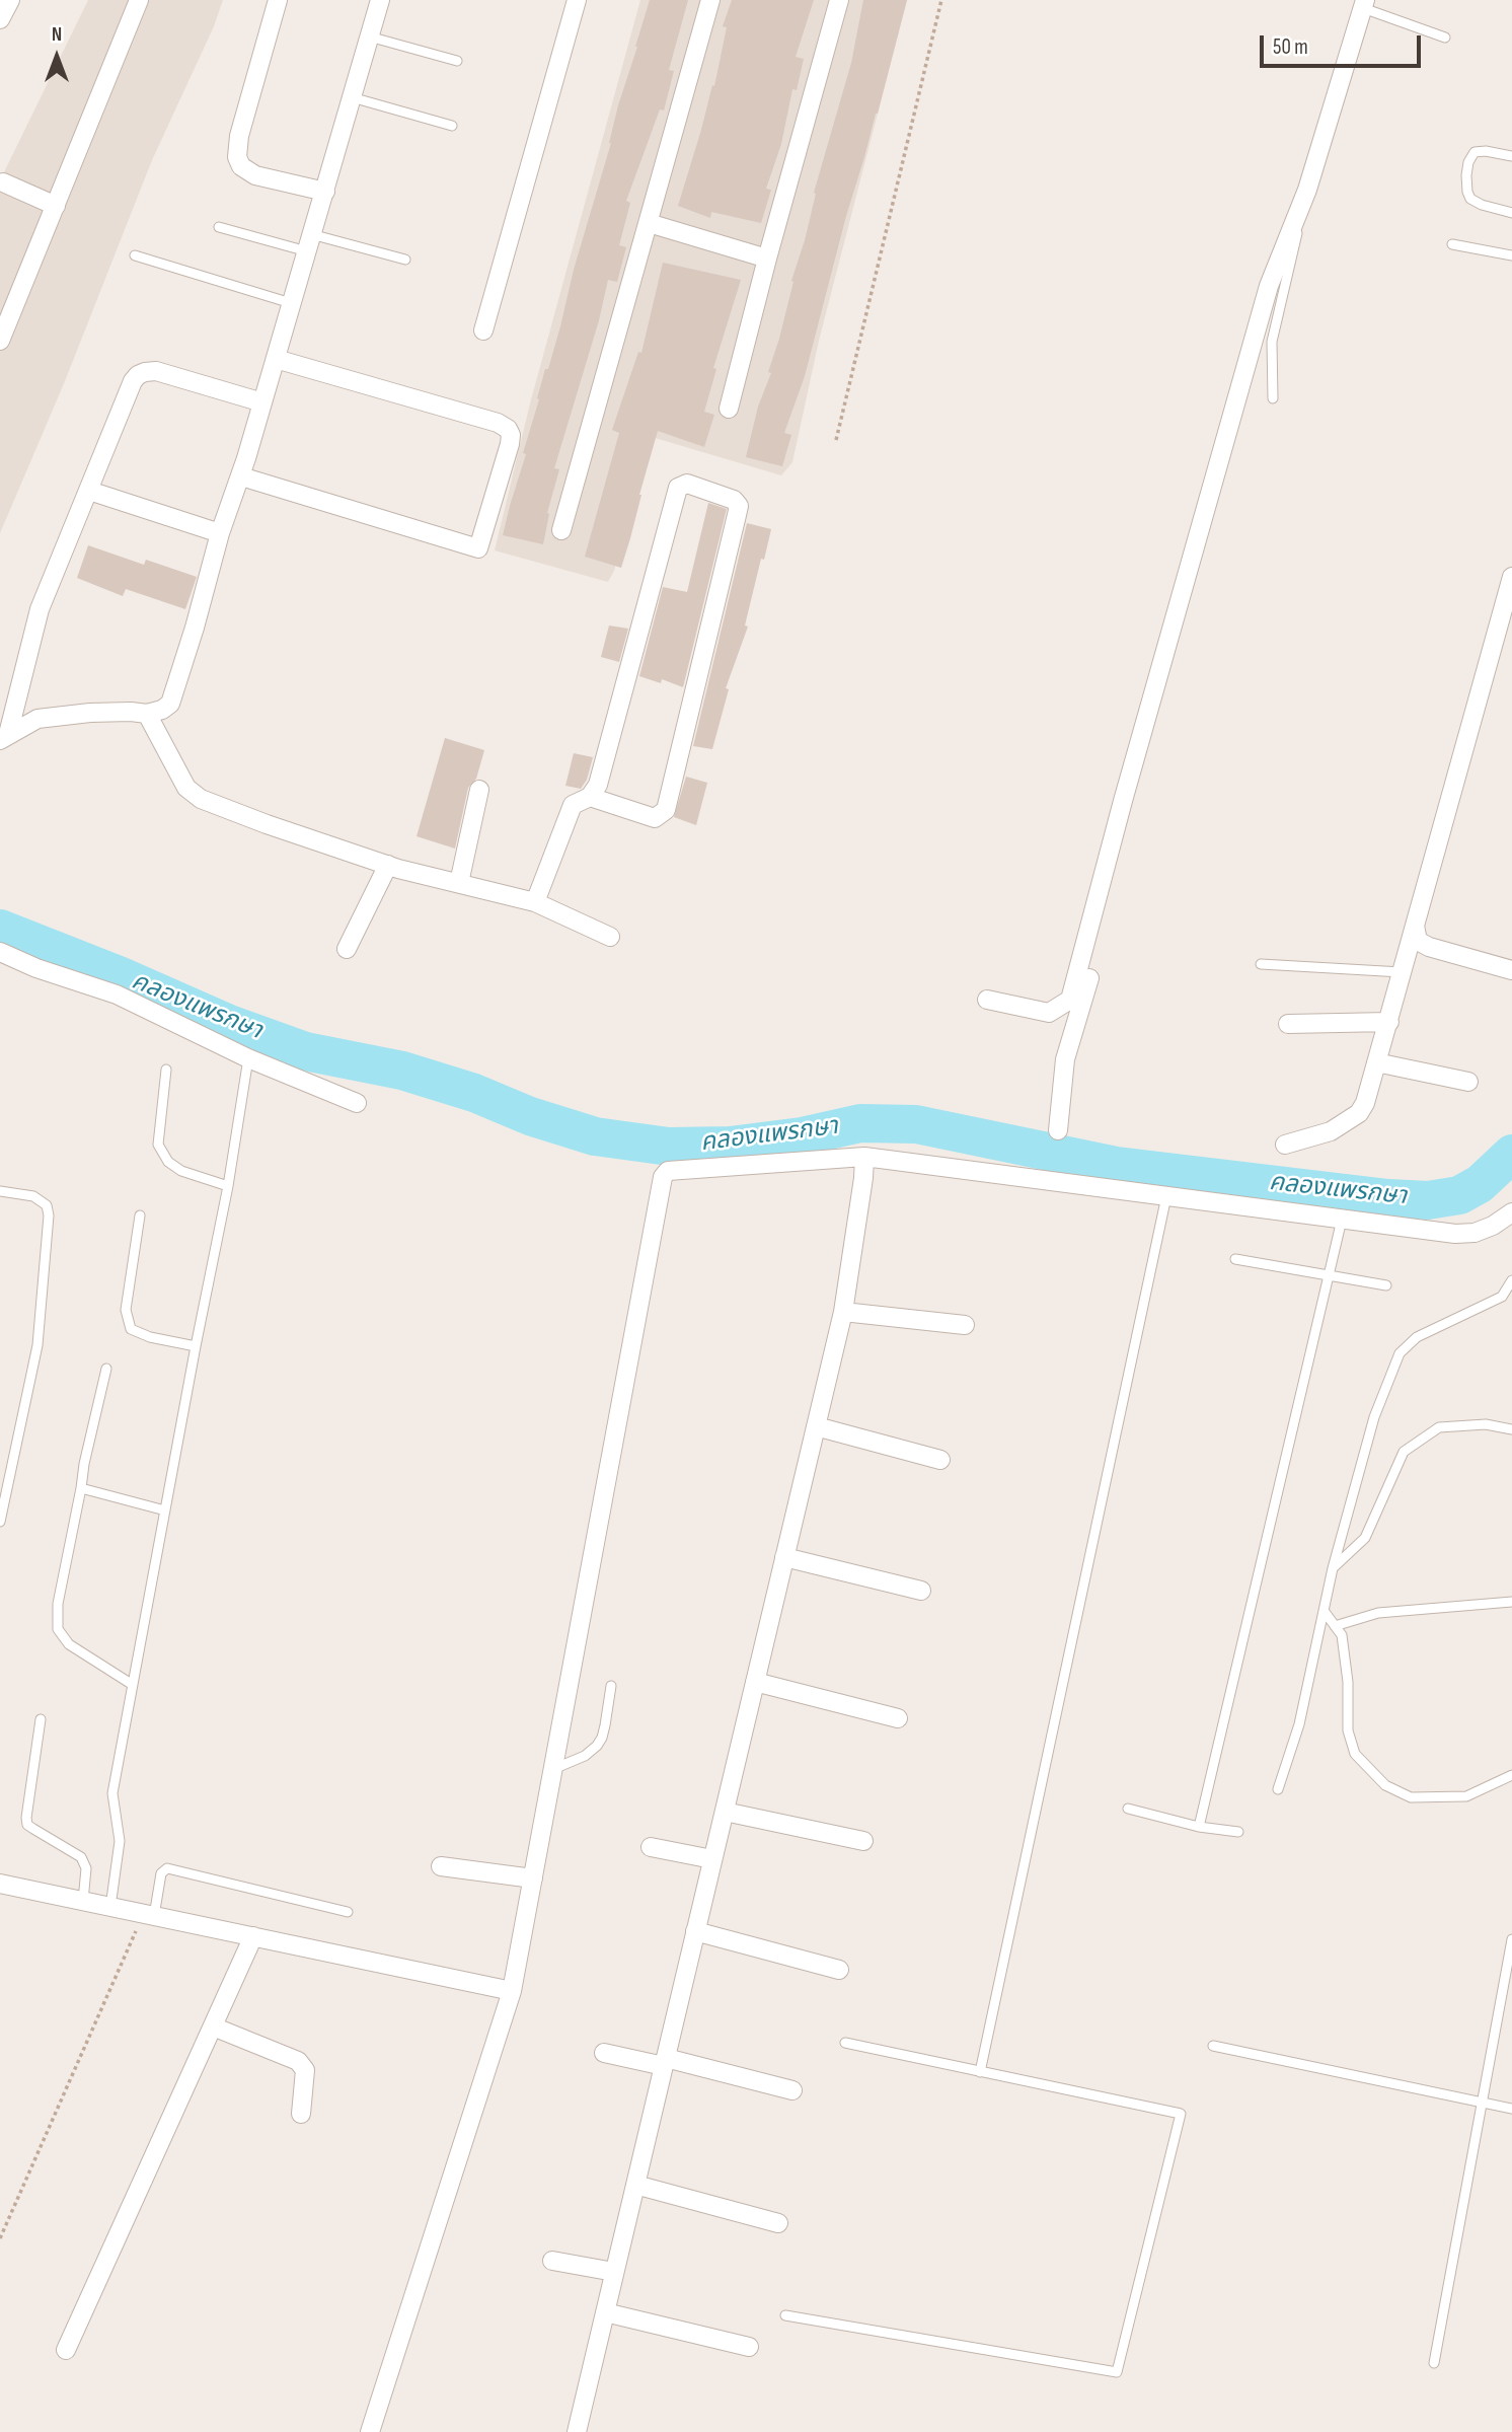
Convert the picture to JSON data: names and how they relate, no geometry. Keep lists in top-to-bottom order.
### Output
{
  "water": ["คลองแพรกษา"],
  "scale_bar": "50 m",
  "north": "top"
}
